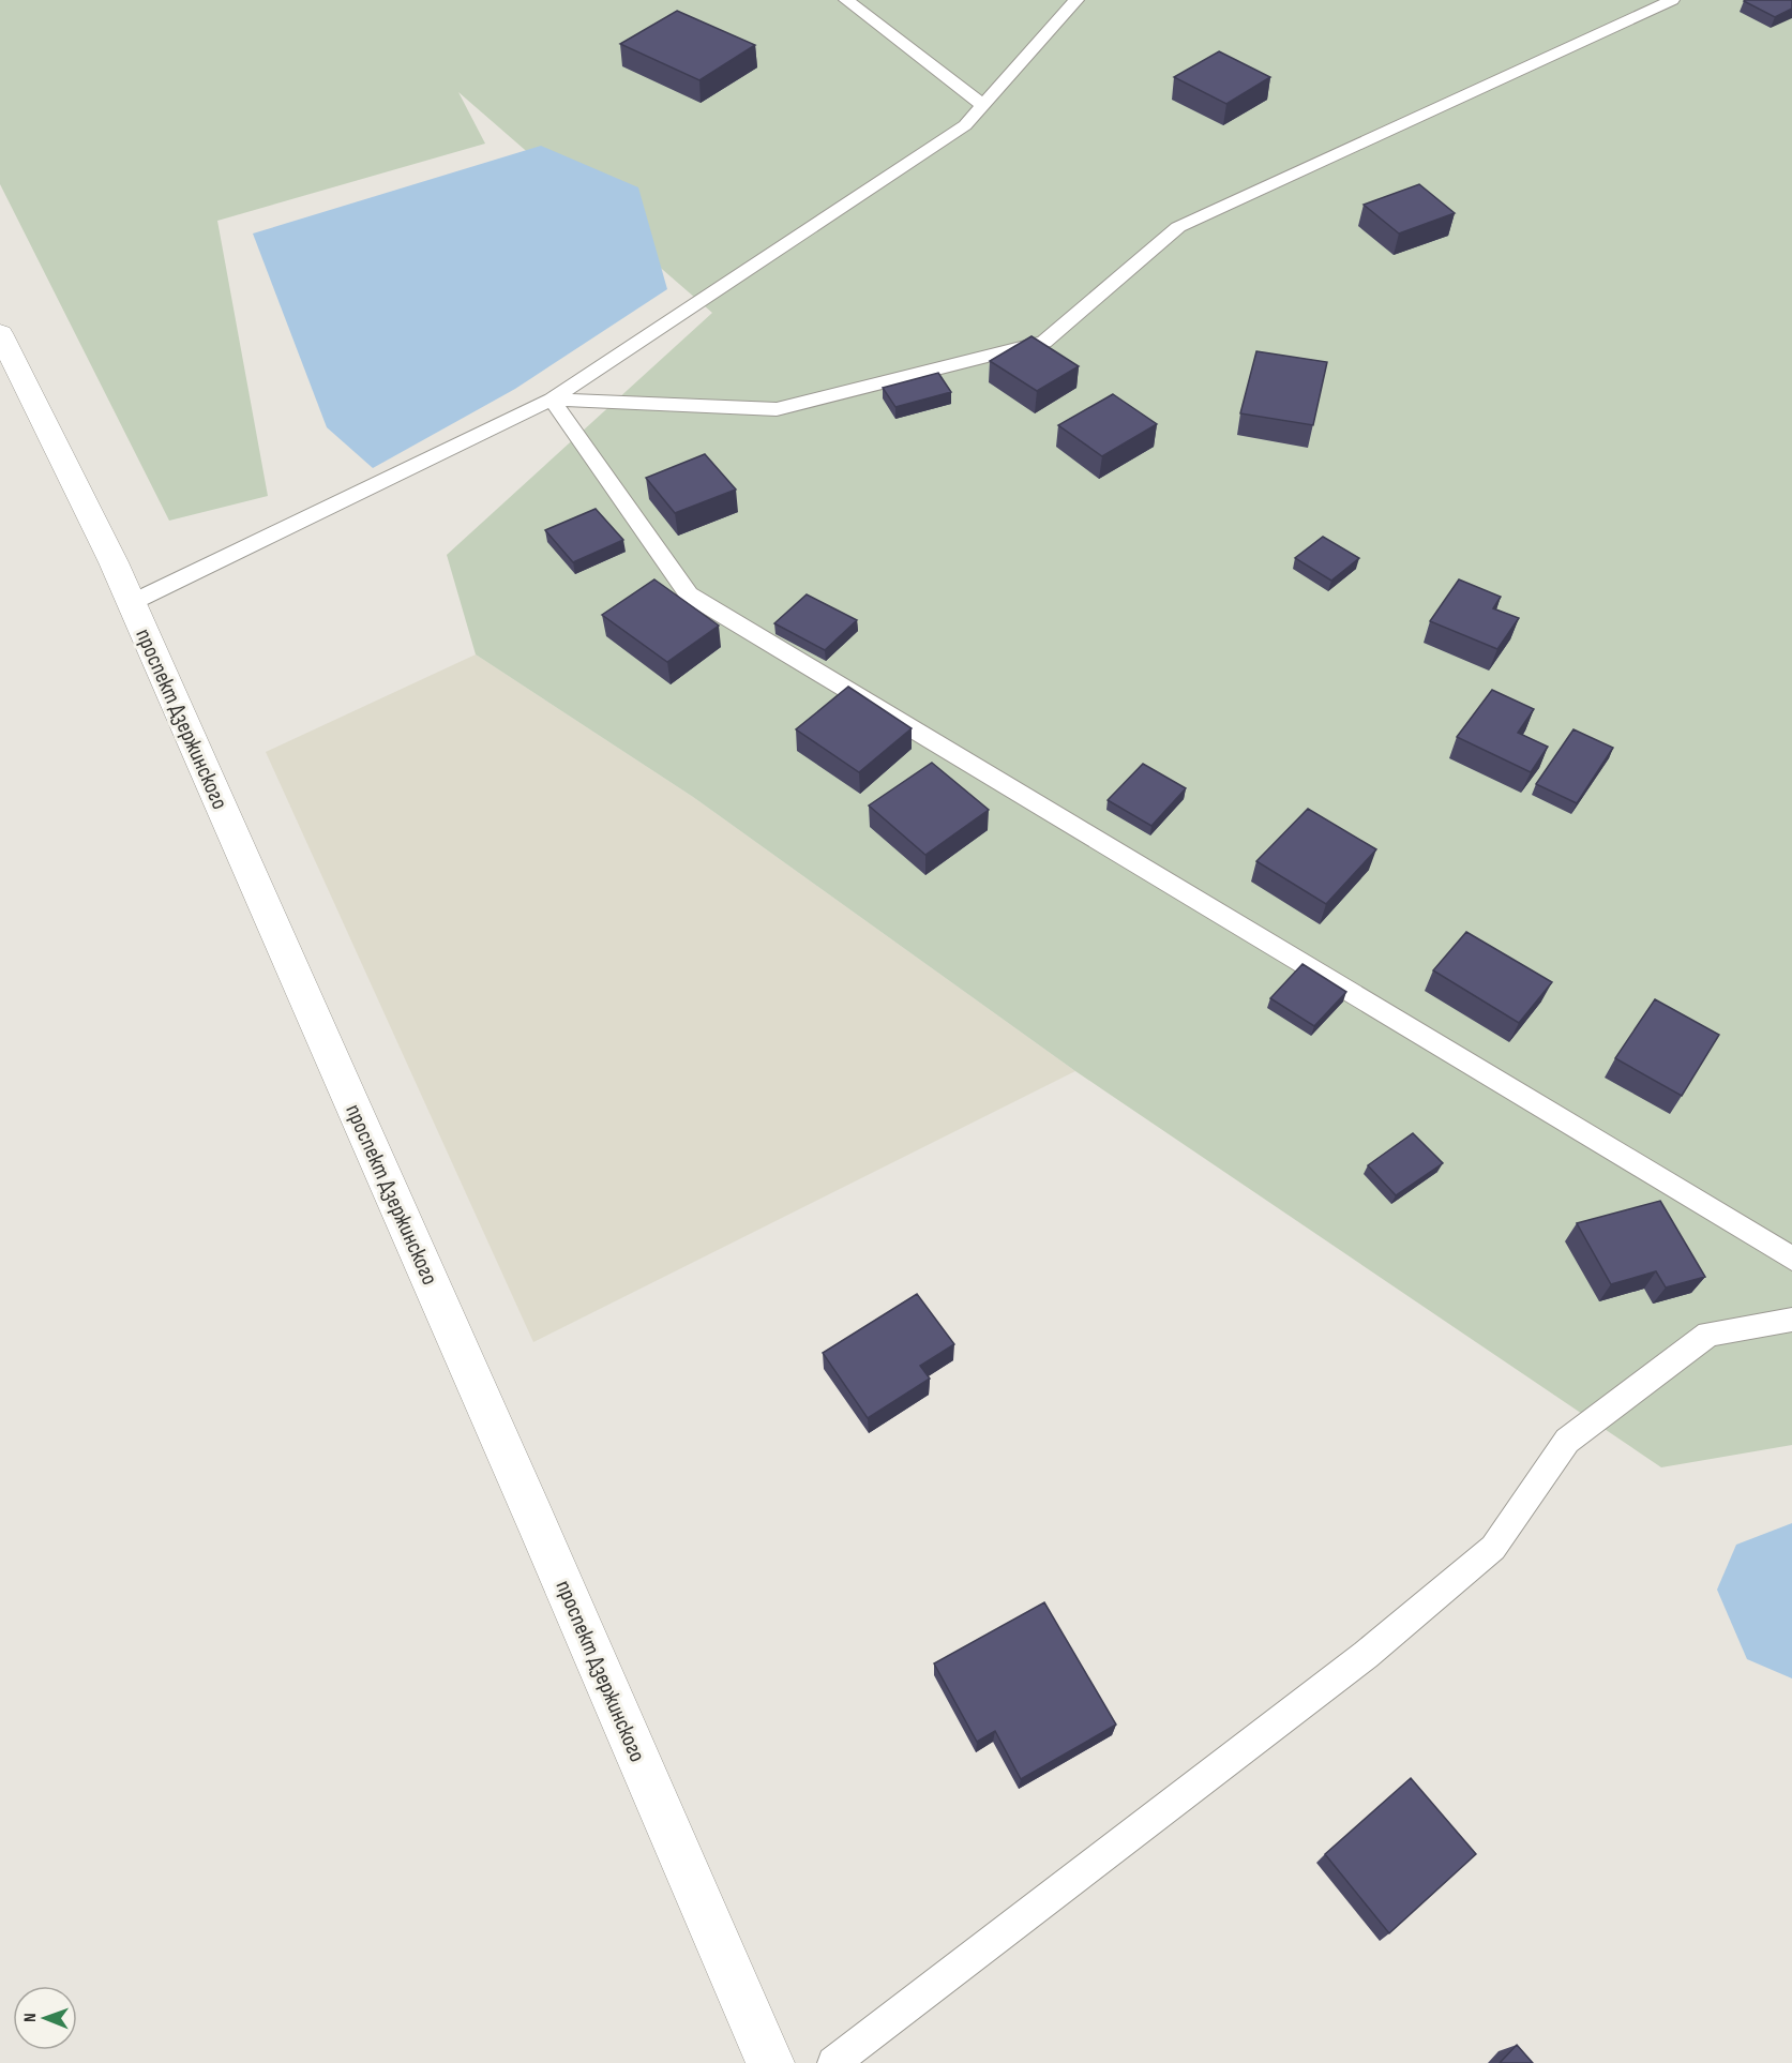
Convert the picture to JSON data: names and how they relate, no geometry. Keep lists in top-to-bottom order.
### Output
{
  "streets": {
    "street": ["проспект Дзержинского"]
  },
  "north": "left"
}
